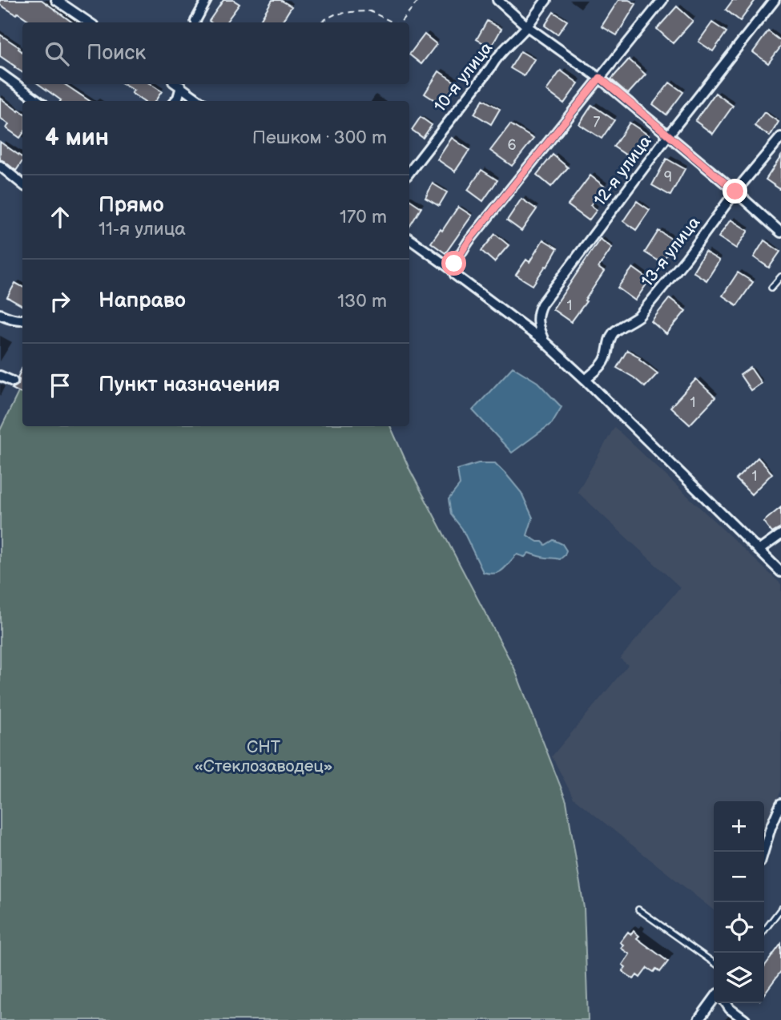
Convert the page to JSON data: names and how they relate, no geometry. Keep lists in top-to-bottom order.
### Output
{
  "streets": {
    "street": ["10-я улица", "12-я улица", "13-я улица"]
  },
  "parks": ["СНТ «Стеклозаводец»"],
  "house_numbers": [
    "7",
    "6",
    "9",
    "1",
    "1",
    "1"
  ],
  "page": {
    "search": "Поиск",
    "heading": ["4 мин", "Пешком · 300 m"],
    "list": [
      ["Прямо", "11-я улица", "170 m"],
      ["Направо", "130 m"],
      "Пункт назначения"
    ],
    "map_buttons": ["+", "−"]
  }
}
